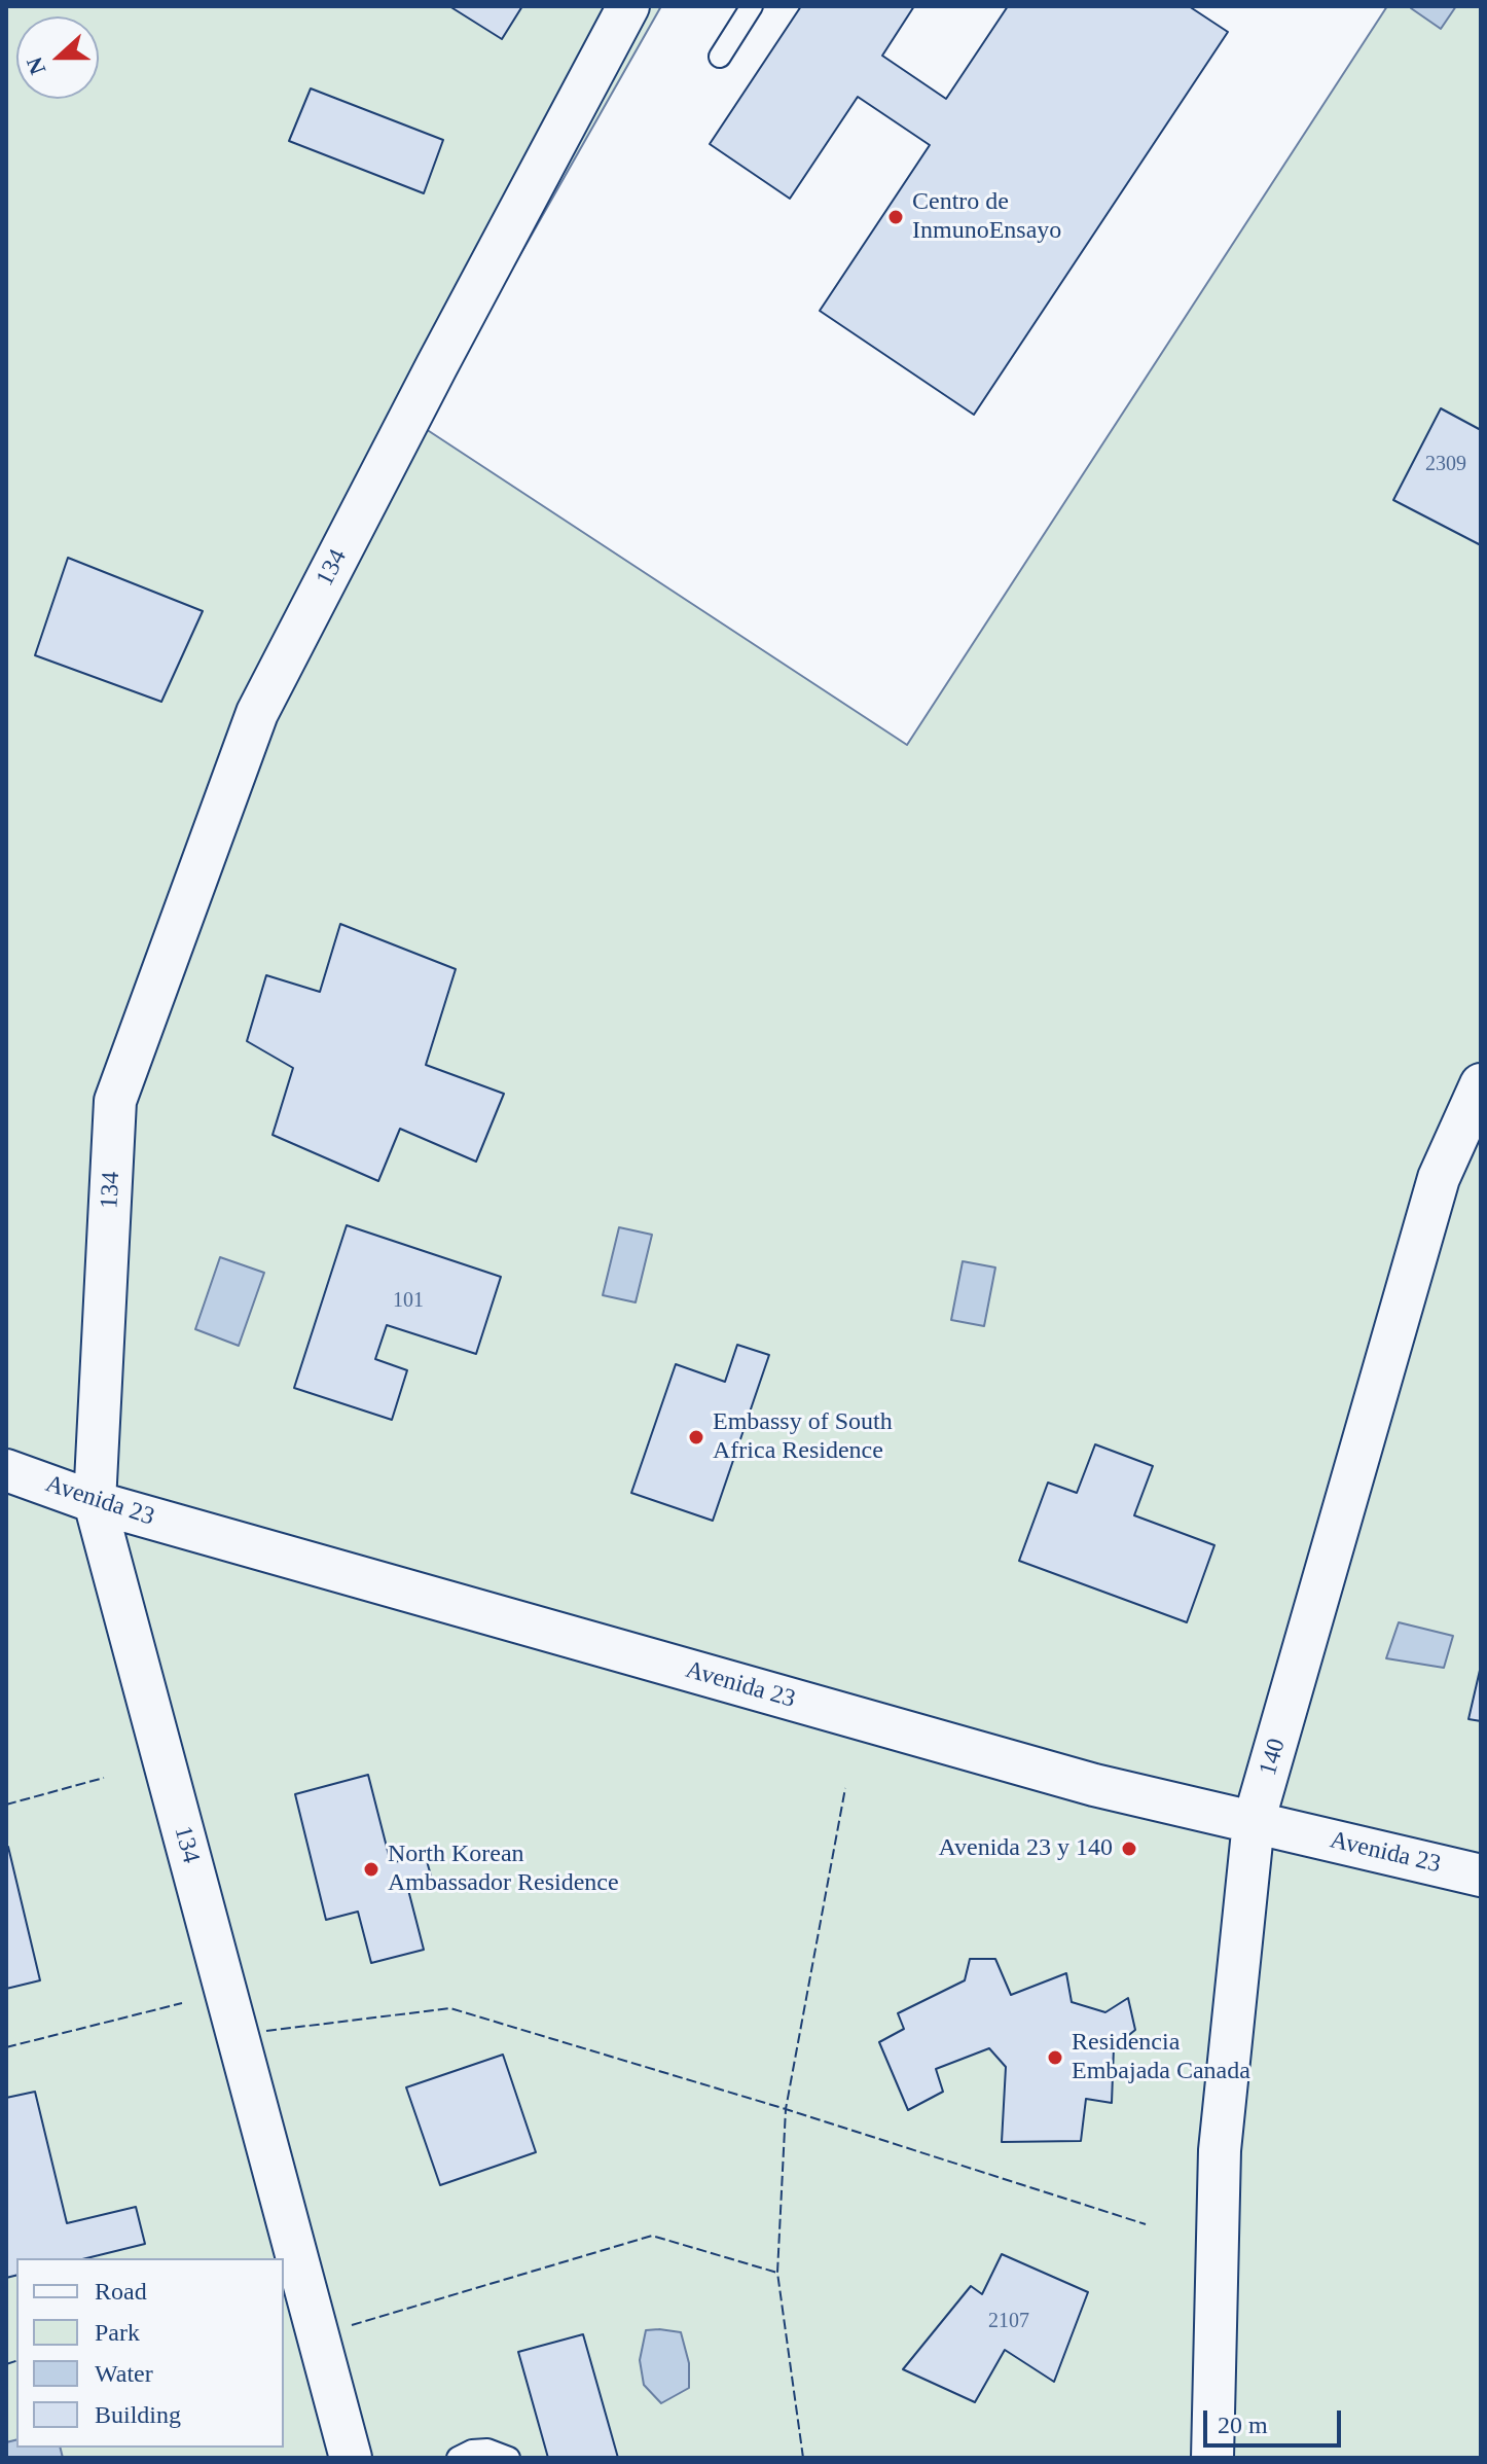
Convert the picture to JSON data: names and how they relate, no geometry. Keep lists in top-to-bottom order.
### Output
{
  "streets": {
    "street": ["134", "Avenida 23", "140"]
  },
  "crossings": [
    ["134", "Avenida 23"],
    ["Avenida 23", "140"]
  ],
  "places": [
    "Centro de InmunoEnsayo",
    "Embassy of South Africa Residence",
    "Avenida 23 y 140",
    "North Korean Ambassador Residence",
    "Residencia Embajada Canada"
  ],
  "house_numbers": ["2309", "101", "2107"],
  "legend": [
    "Road",
    "Park",
    "Water",
    "Building"
  ],
  "scale_bar": "20 m",
  "north": "left"
}
